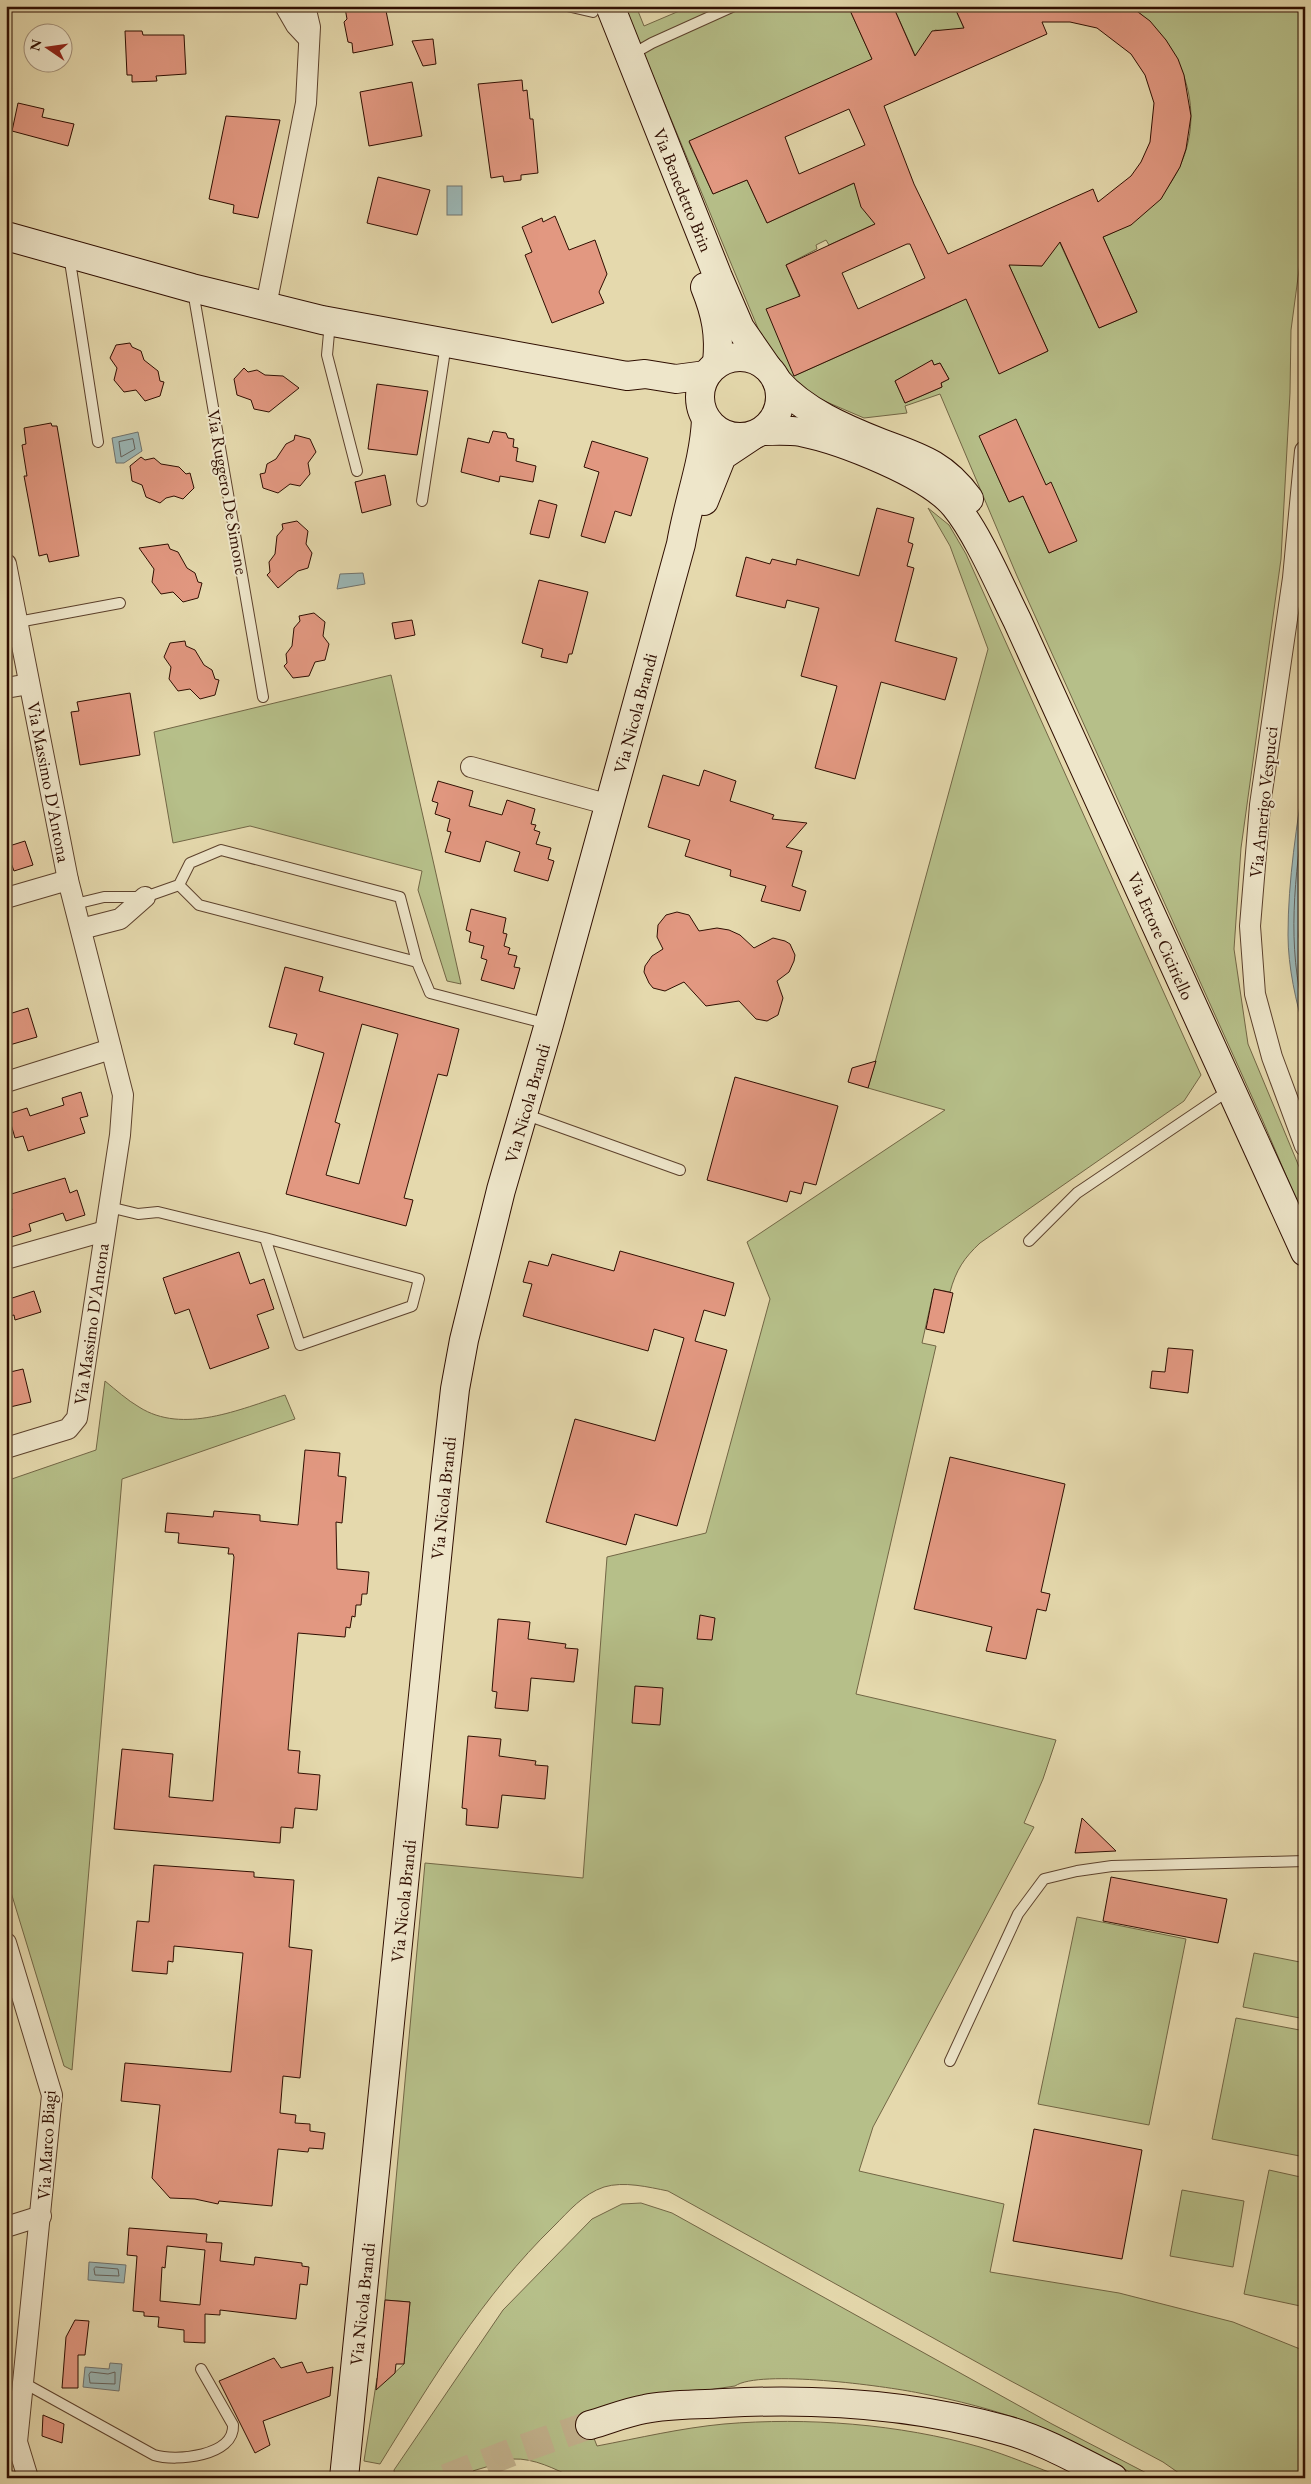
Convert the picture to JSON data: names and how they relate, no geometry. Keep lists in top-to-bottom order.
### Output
{
  "streets": {
    "street": [
      "Via Benedetto Brin",
      "Via Nicola Brandi",
      "Via Massimo D'Antona",
      "Via Amerigo Vespucci",
      "Via Ettore Ciciriello",
      "Via Marco Biagi"
    ],
    "lane": ["Via Ruggero De Simone"]
  },
  "crossings": [
    ["Via Benedetto Brin", "Via Nicola Brandi"],
    ["Via Benedetto Brin", "Via Ettore Ciciriello"],
    ["Via Nicola Brandi", "Via Ettore Ciciriello"]
  ],
  "north": "left"
}
